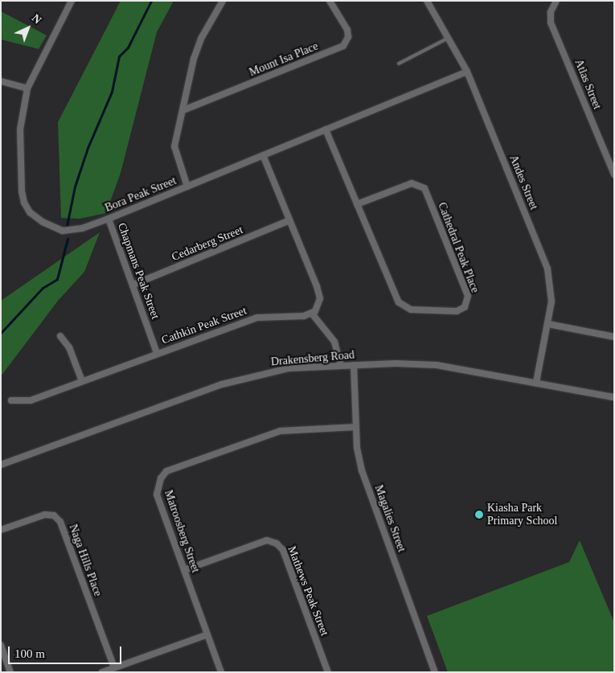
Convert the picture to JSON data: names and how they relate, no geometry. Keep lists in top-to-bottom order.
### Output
{
  "streets": {
    "street": [
      "Mount Isa Place",
      "Atlas Street",
      "Andes Street",
      "Bora Peak Street",
      "Cedarberg Street",
      "Cathedral Peak Place",
      "Chapmans Peak Street",
      "Cathkin Peak Street",
      "Drakensberg Road",
      "Magalies Street",
      "Matroosberg Street",
      "Naga Hills Place",
      "Mathews Peak Street"
    ]
  },
  "crossings": [
    ["Andes Street", "Bora Peak Street"],
    ["Andes Street", "Drakensberg Road"],
    ["Bora Peak Street", "Cathedral Peak Place"],
    ["Bora Peak Street", "Chapmans Peak Street"],
    ["Cedarberg Street", "Chapmans Peak Street"],
    ["Chapmans Peak Street", "Cathkin Peak Street"],
    ["Drakensberg Road", "Magalies Street"],
    ["Magalies Street", "Matroosberg Street"],
    ["Matroosberg Street", "Mathews Peak Street"]
  ],
  "places": ["Kiasha Park Primary School"],
  "scale_bar": "100 m",
  "north": "top right"
}
